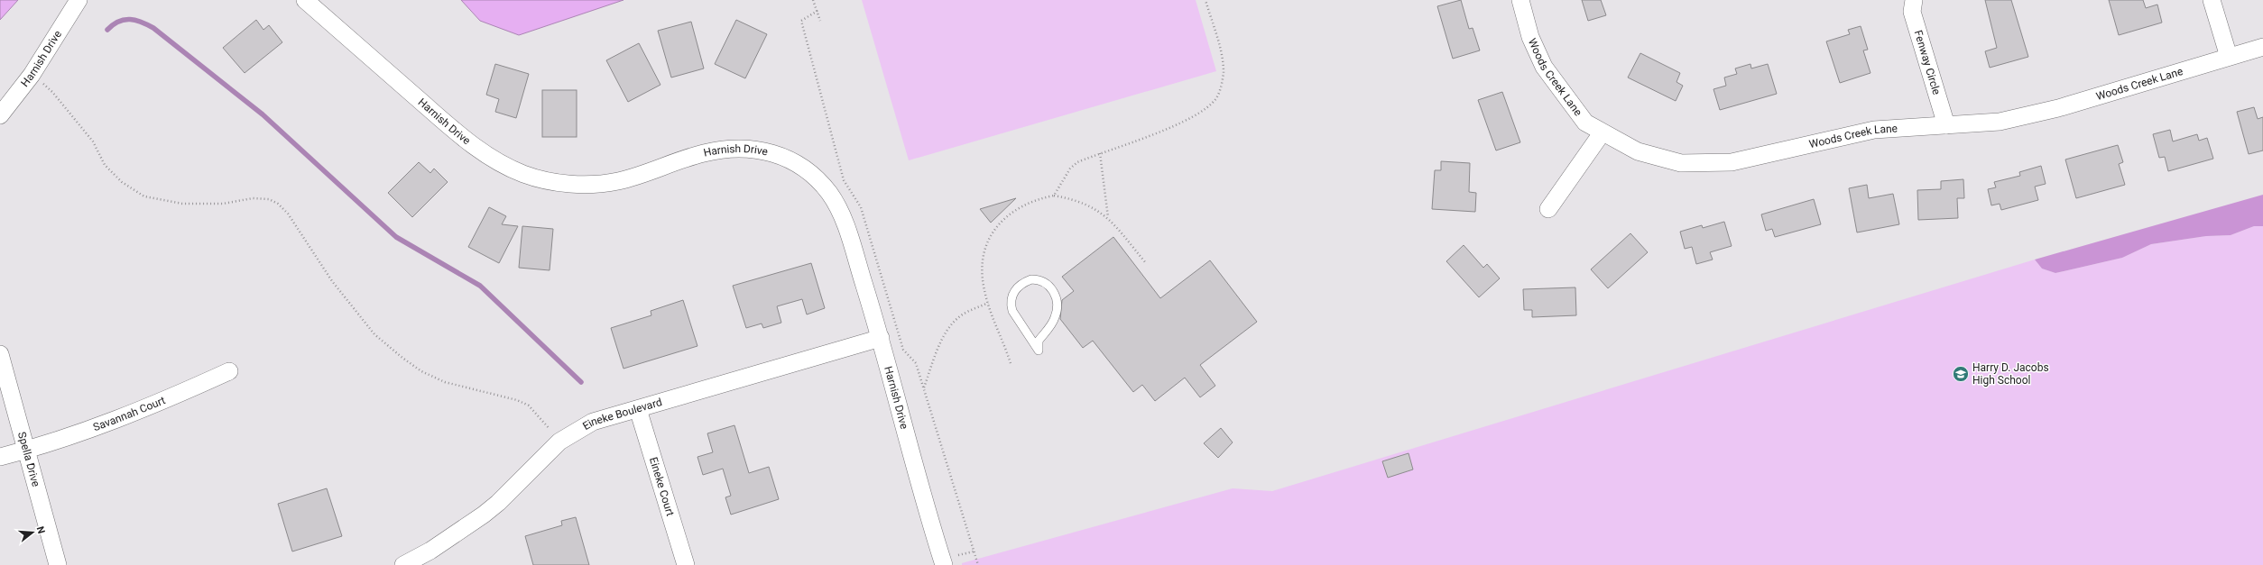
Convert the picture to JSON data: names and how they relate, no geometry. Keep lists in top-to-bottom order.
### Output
{
  "streets": {
    "street": [
      "Harnish Drive",
      "Fenway Circle",
      "Woods Creek Lane",
      "Savannah Court",
      "Eineke Boulevard",
      "Spella Drive",
      "Eineke Court"
    ]
  },
  "crossings": [
    ["Harnish Drive", "Eineke Boulevard"],
    ["Fenway Circle", "Woods Creek Lane"],
    ["Savannah Court", "Spella Drive"],
    ["Eineke Boulevard", "Eineke Court"]
  ],
  "places": {
    "school or university": ["Harry D. Jacobs High School"]
  },
  "north": "right"
}
